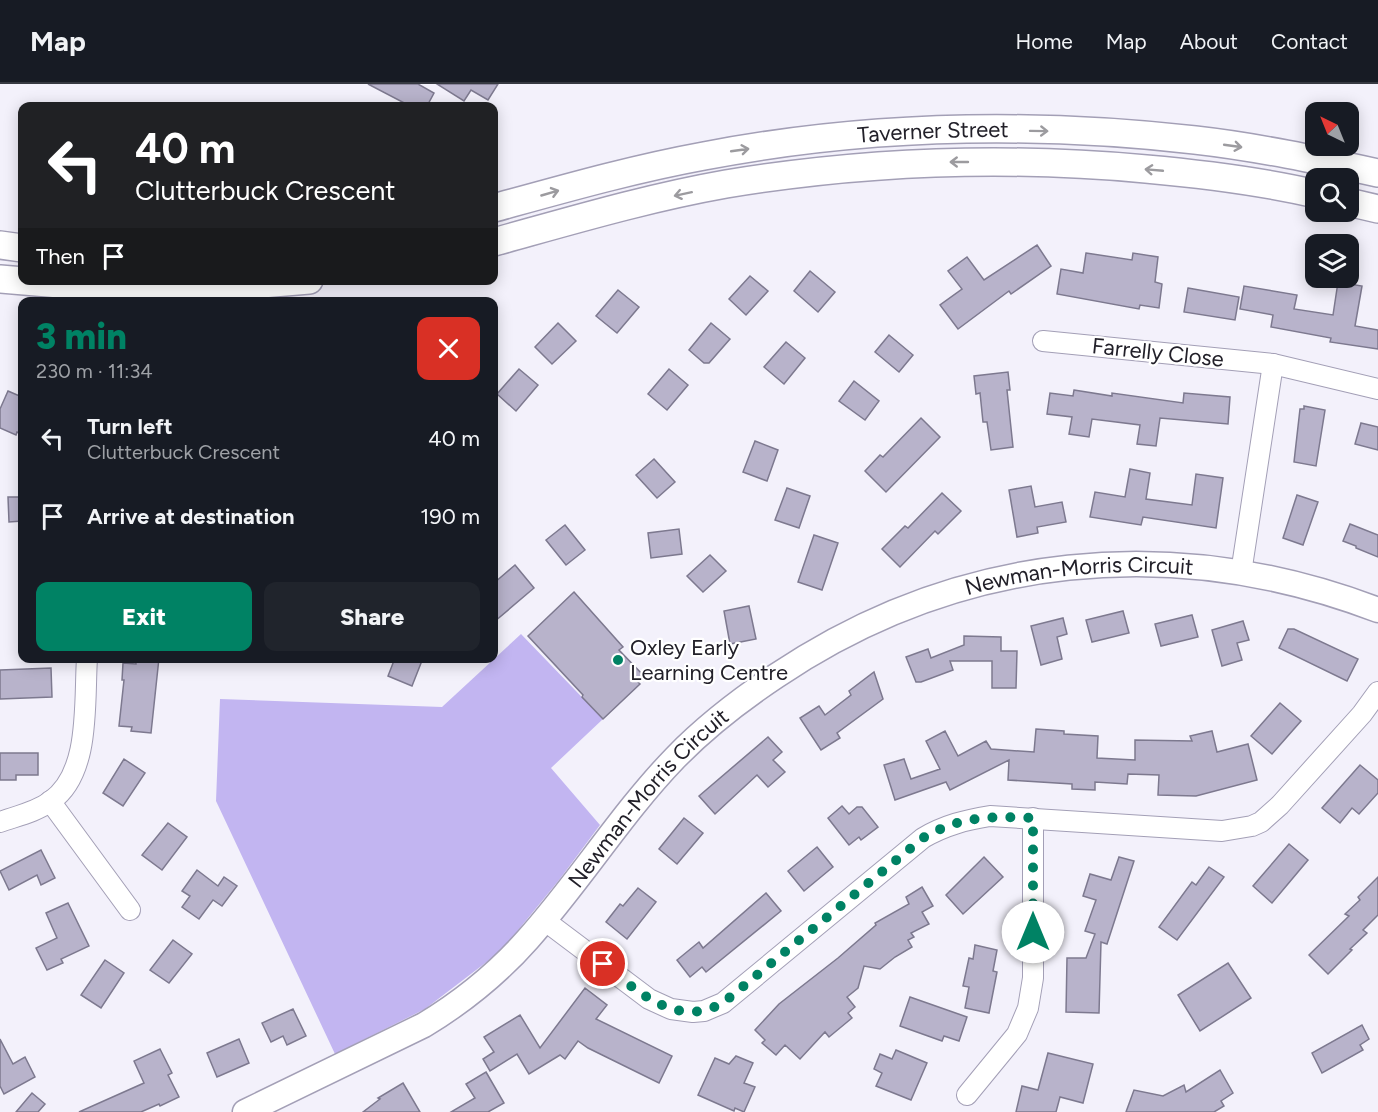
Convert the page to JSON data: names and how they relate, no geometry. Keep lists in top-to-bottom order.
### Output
{
  "streets": {
    "main road": ["Taverner Street"],
    "street": ["Farrelly Close", "Newman-Morris Circuit"]
  },
  "places": ["Oxley Early Learning Centre"],
  "north": "top left",
  "page": {
    "header": "Map",
    "nav": [
      "Home",
      "Map",
      "About",
      "Contact"
    ],
    "turn": ["40 m", "Clutterbuck Crescent"],
    "then": "Then",
    "heading": ["3 min", "230 m · 11:34"],
    "list": [
      {
        "name": "Turn left",
        "note": "Clutterbuck Crescent",
        "value": "40 m"
      },
      {
        "name": "Arrive at destination",
        "value": "190 m"
      }
    ],
    "buttons": ["Exit", "Share"]
  }
}
